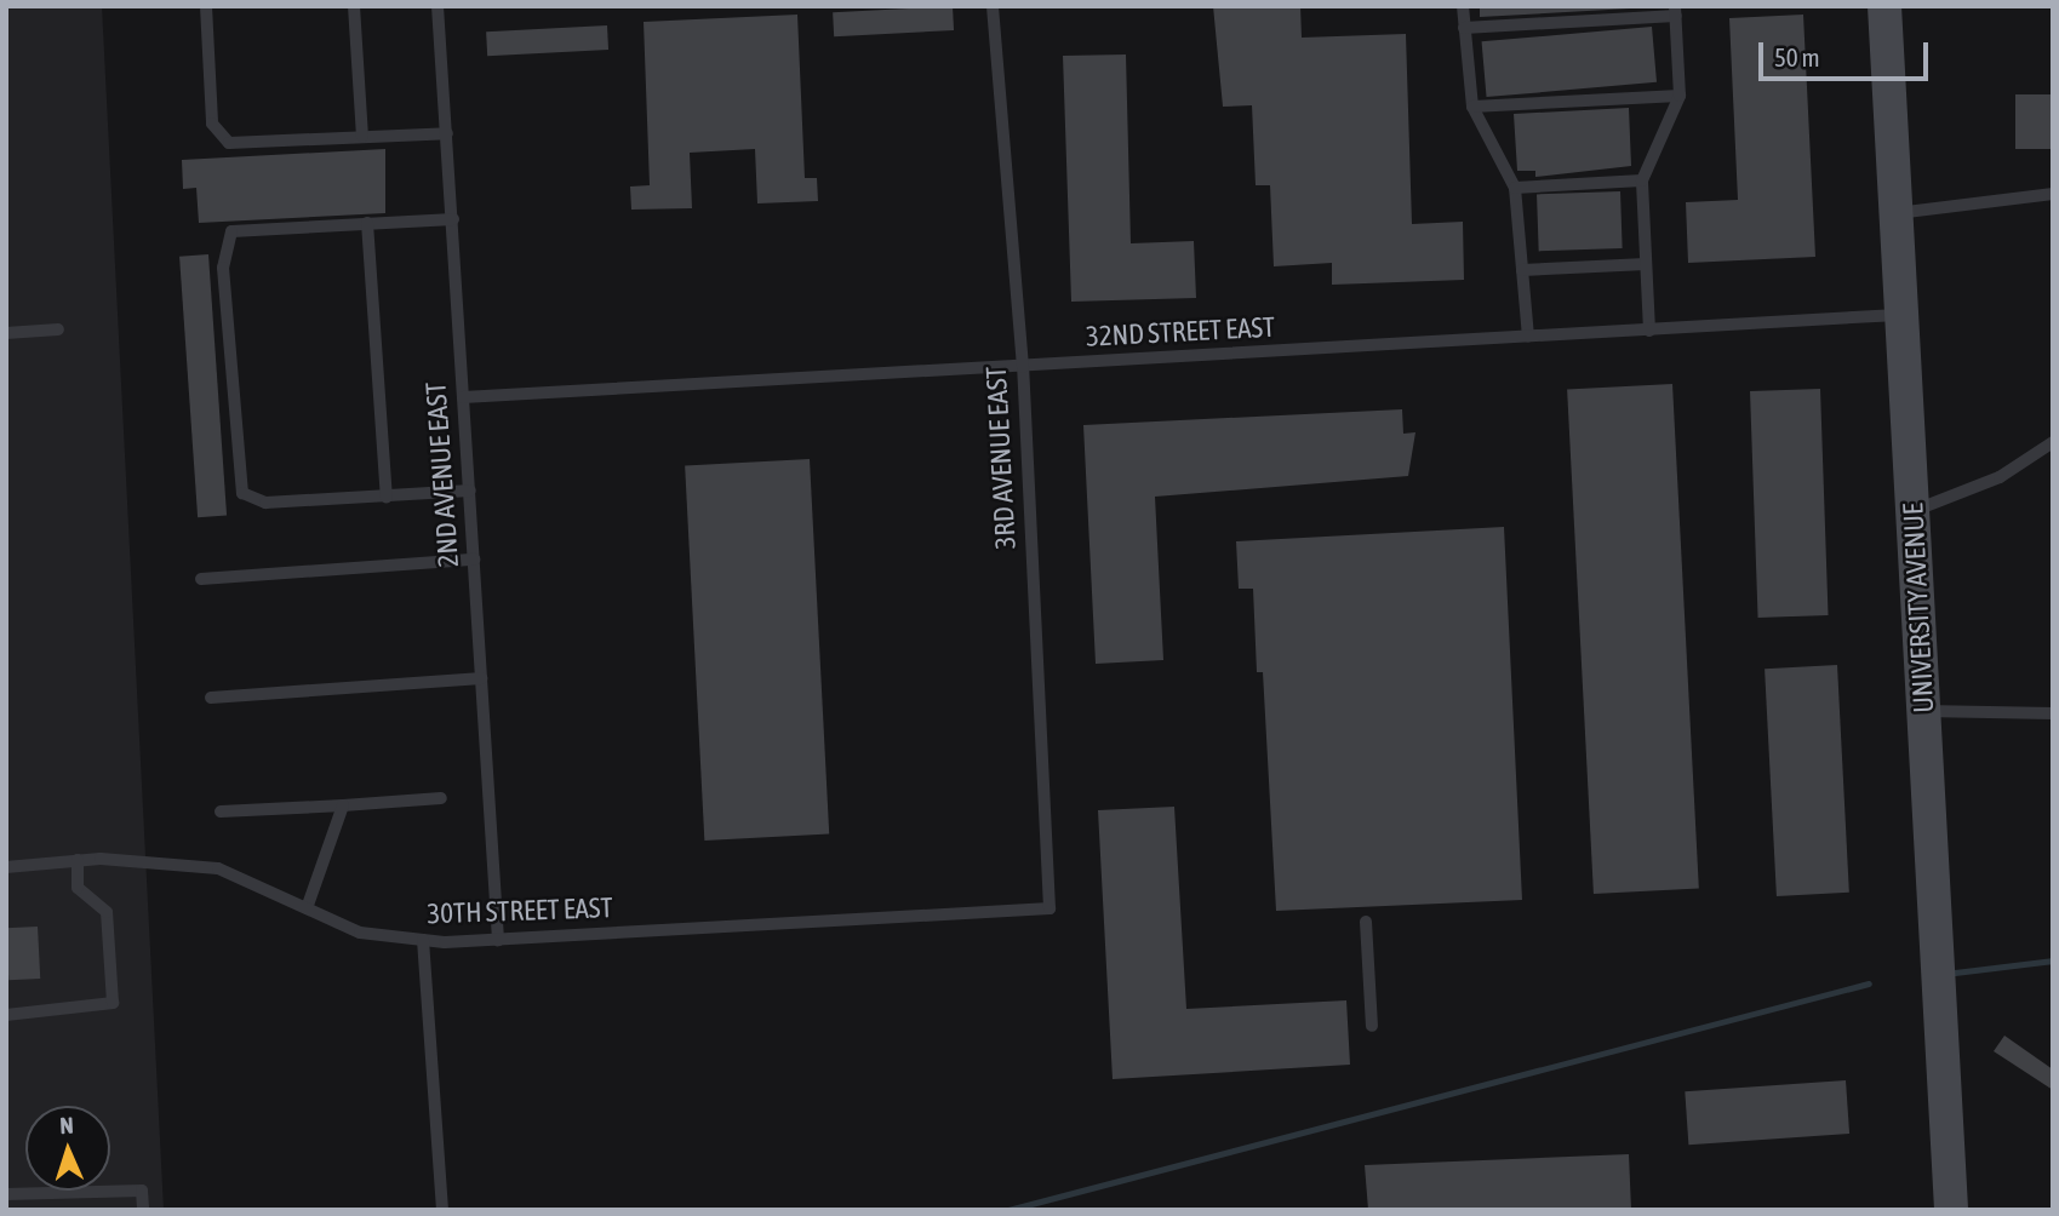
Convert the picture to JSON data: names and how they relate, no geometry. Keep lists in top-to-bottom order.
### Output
{
  "streets": {
    "street": ["UNIVERSITY AVENUE"],
    "lane": [
      "32ND STREET EAST",
      "3RD AVENUE EAST",
      "2ND AVENUE EAST",
      "30TH STREET EAST"
    ]
  },
  "crossings": [
    ["32ND STREET EAST", "3RD AVENUE EAST"],
    ["32ND STREET EAST", "2ND AVENUE EAST"],
    ["32ND STREET EAST", "UNIVERSITY AVENUE"],
    ["3RD AVENUE EAST", "30TH STREET EAST"],
    ["2ND AVENUE EAST", "30TH STREET EAST"]
  ],
  "scale_bar": "50 m",
  "north": "top"
}
